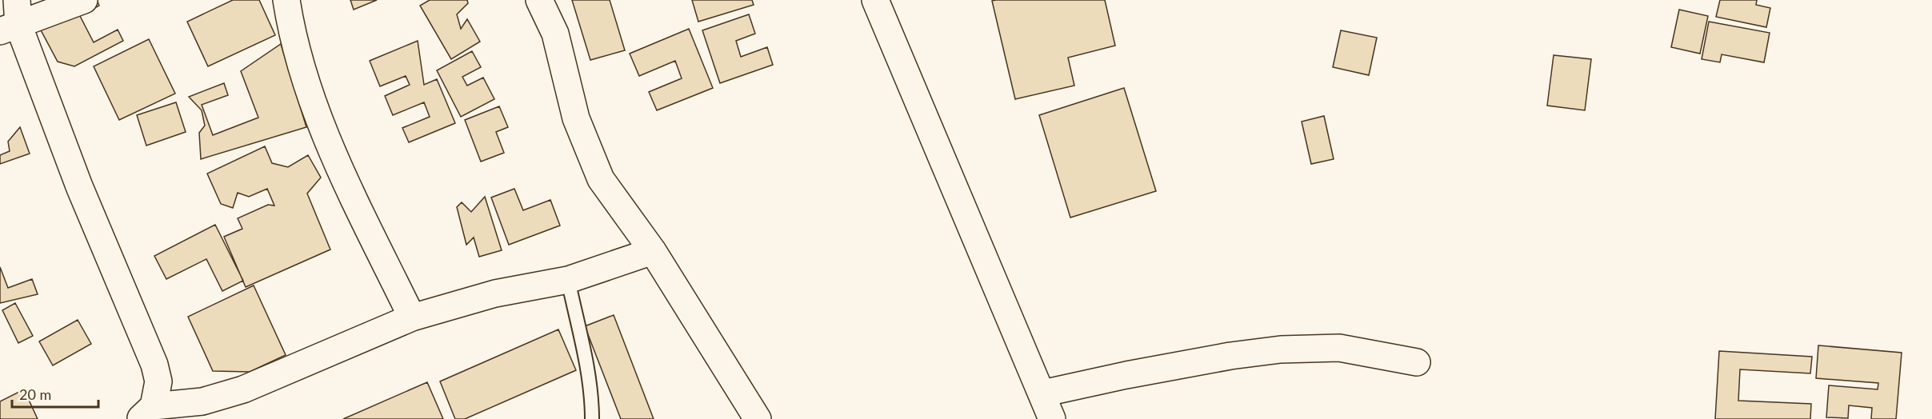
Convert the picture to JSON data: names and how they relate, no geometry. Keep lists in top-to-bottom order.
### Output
{
  "scale_bar": "20 m"
}
